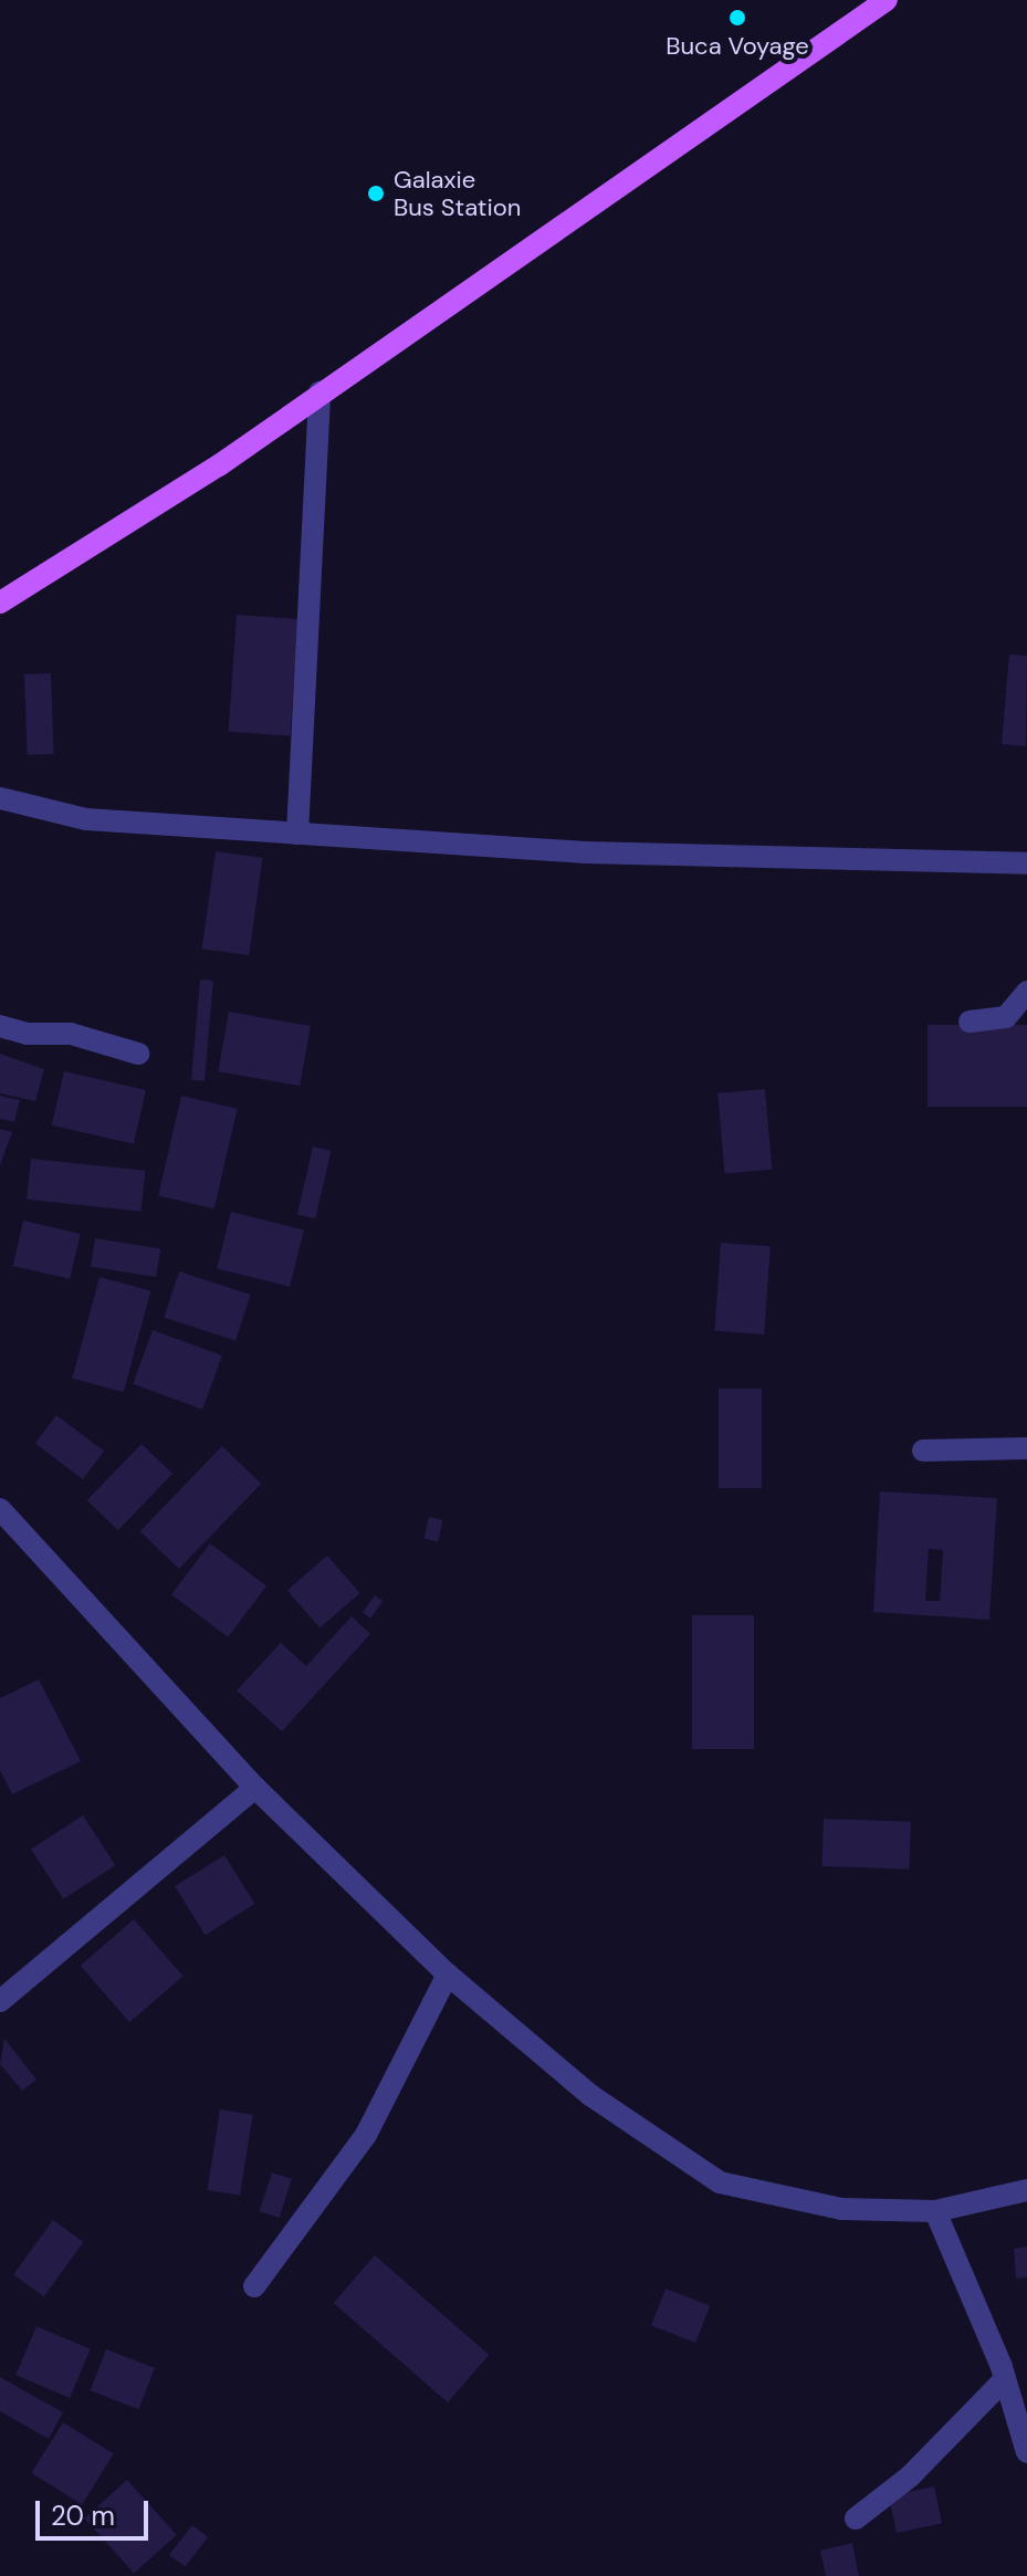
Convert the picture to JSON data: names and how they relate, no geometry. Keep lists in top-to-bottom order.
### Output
{
  "places": ["Buca Voyage", "Galaxie Bus Station"],
  "scale_bar": "20 m"
}
